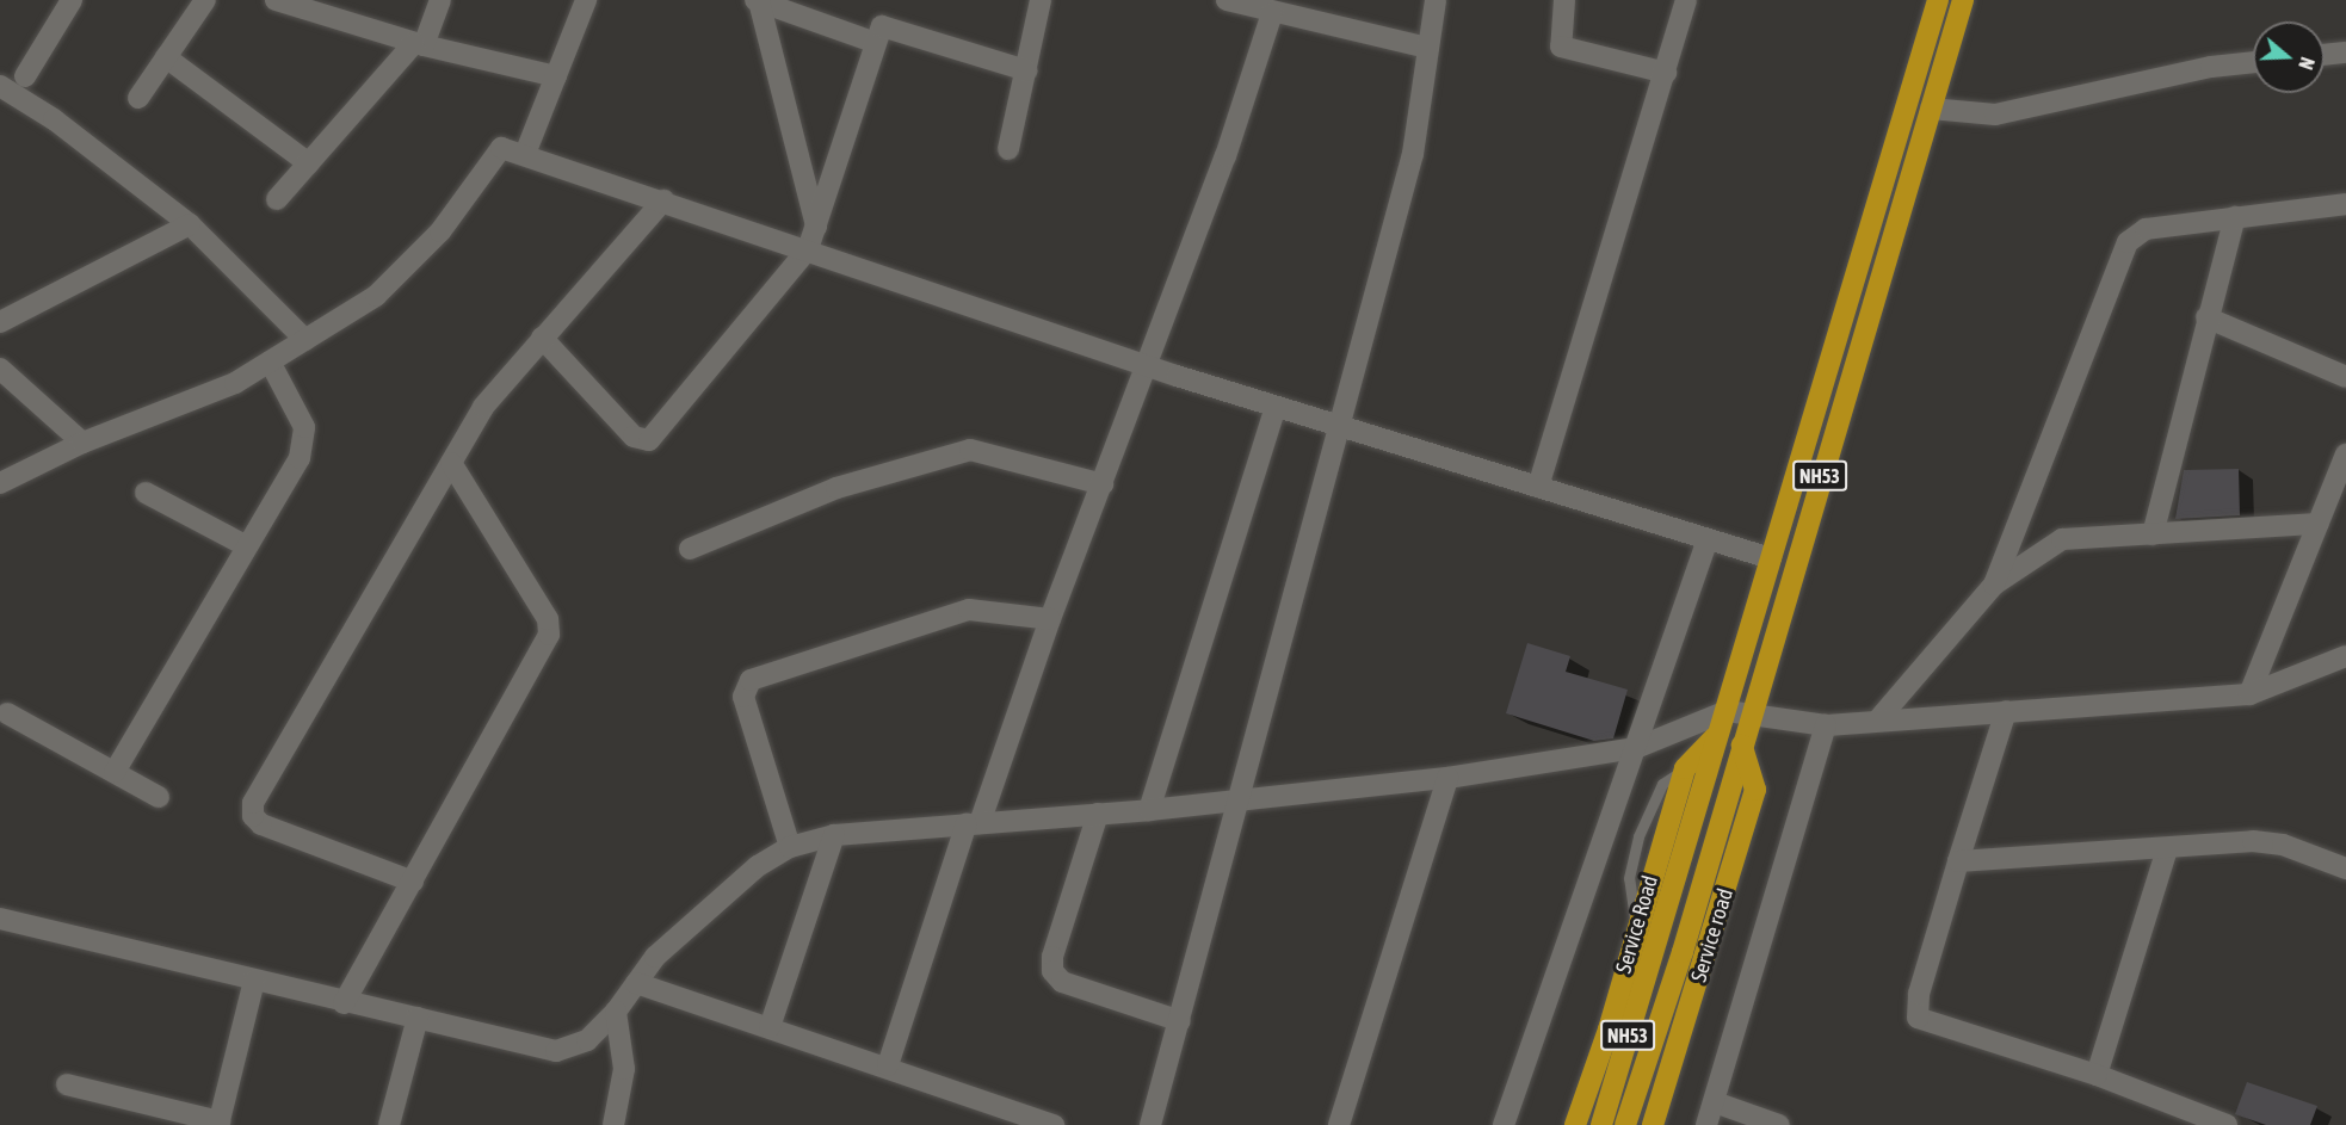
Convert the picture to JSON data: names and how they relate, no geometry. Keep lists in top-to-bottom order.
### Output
{
  "streets": {
    "highway": ["NH53", "Service Road", "Service road"]
  },
  "crossings": [
    ["NH53", "Service Road"],
    ["NH53", "Service road"]
  ],
  "north": "right"
}
